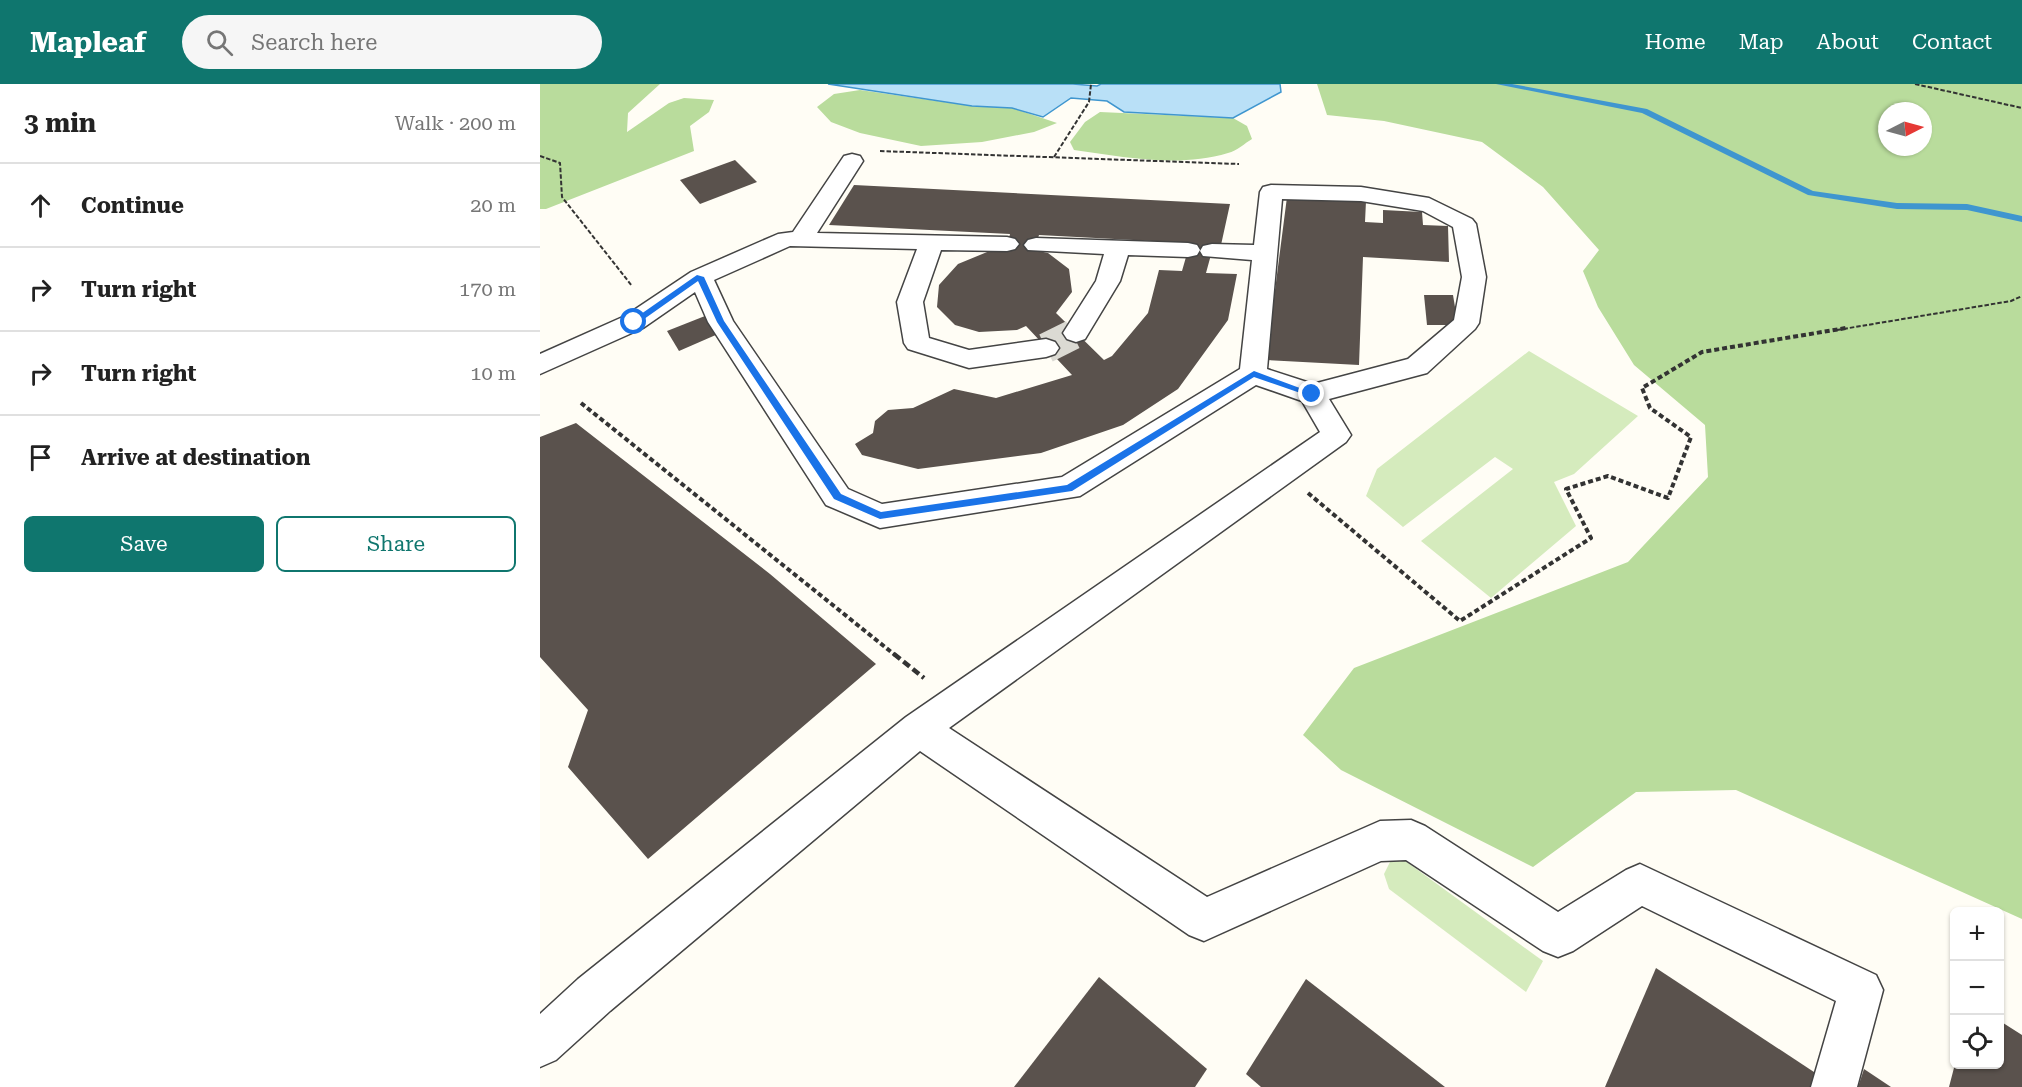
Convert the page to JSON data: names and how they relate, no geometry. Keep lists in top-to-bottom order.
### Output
{
  "north": "right",
  "page": {
    "header": "Mapleaf",
    "search": "Search here",
    "nav": [
      "Home",
      "Map",
      "About",
      "Contact"
    ],
    "heading": ["3 min", "Walk · 200 m"],
    "list": [
      ["Continue", "20 m"],
      ["Turn right", "170 m"],
      ["Turn right", "10 m"],
      "Arrive at destination"
    ],
    "buttons": ["Save", "Share"],
    "map_buttons": ["+", "−"]
  }
}
